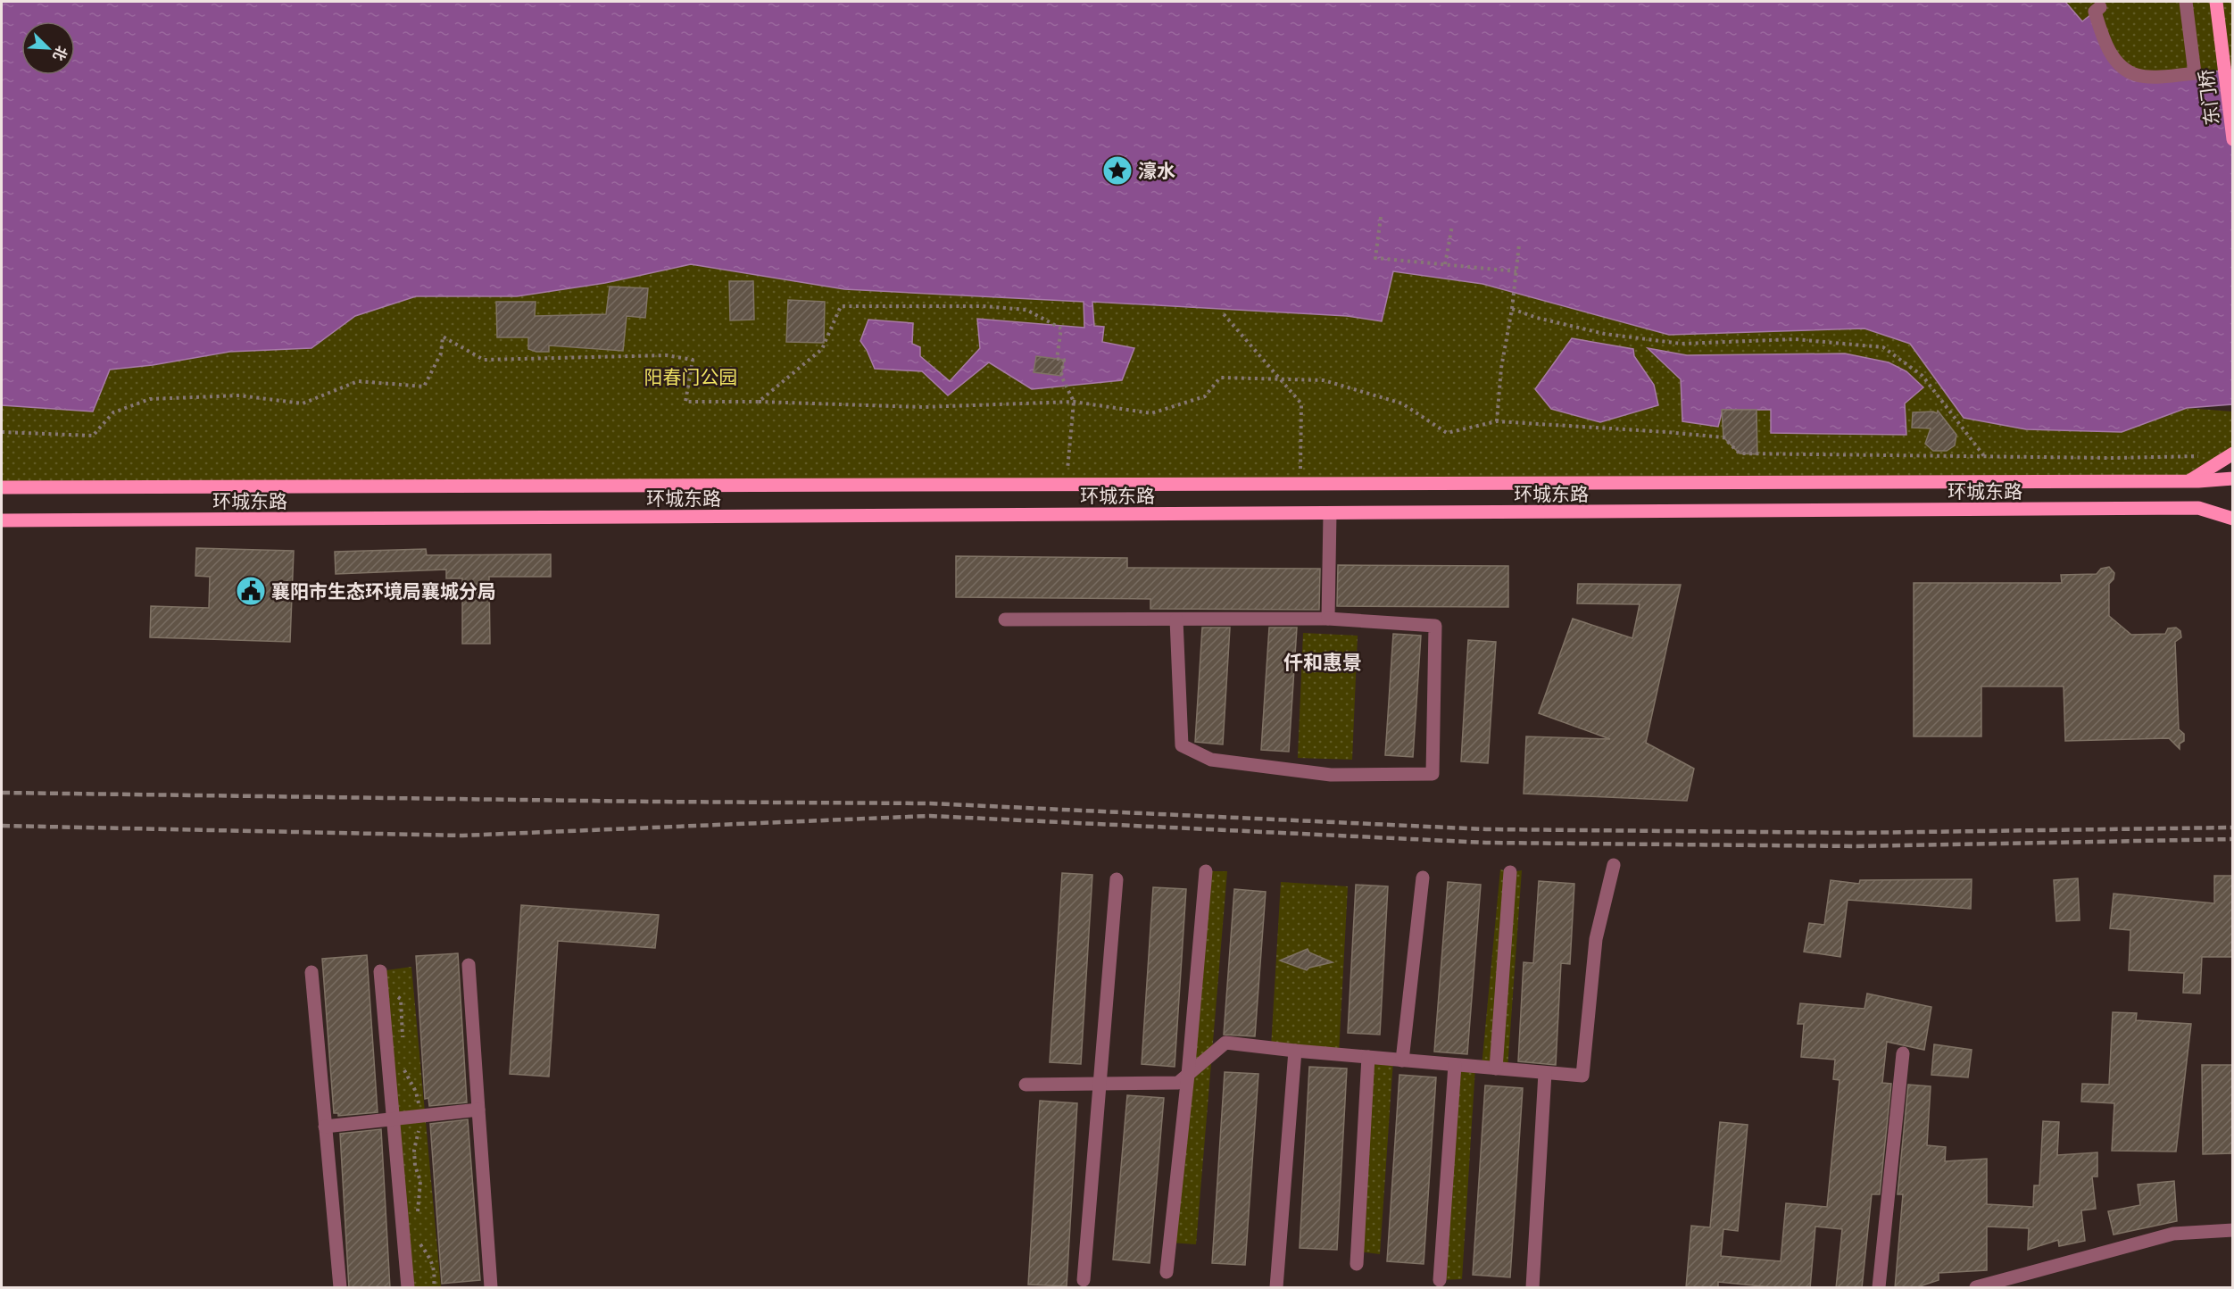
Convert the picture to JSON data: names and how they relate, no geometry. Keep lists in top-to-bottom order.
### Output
{
  "streets": {
    "main road": ["东门桥", "环城东路"]
  },
  "districts": ["仟和惠景"],
  "parks": ["阳春门公园"],
  "places": {
    "place": ["濠水"],
    "public building": ["襄阳市生态环境局襄城分局"]
  },
  "north": "bottom right"
}
